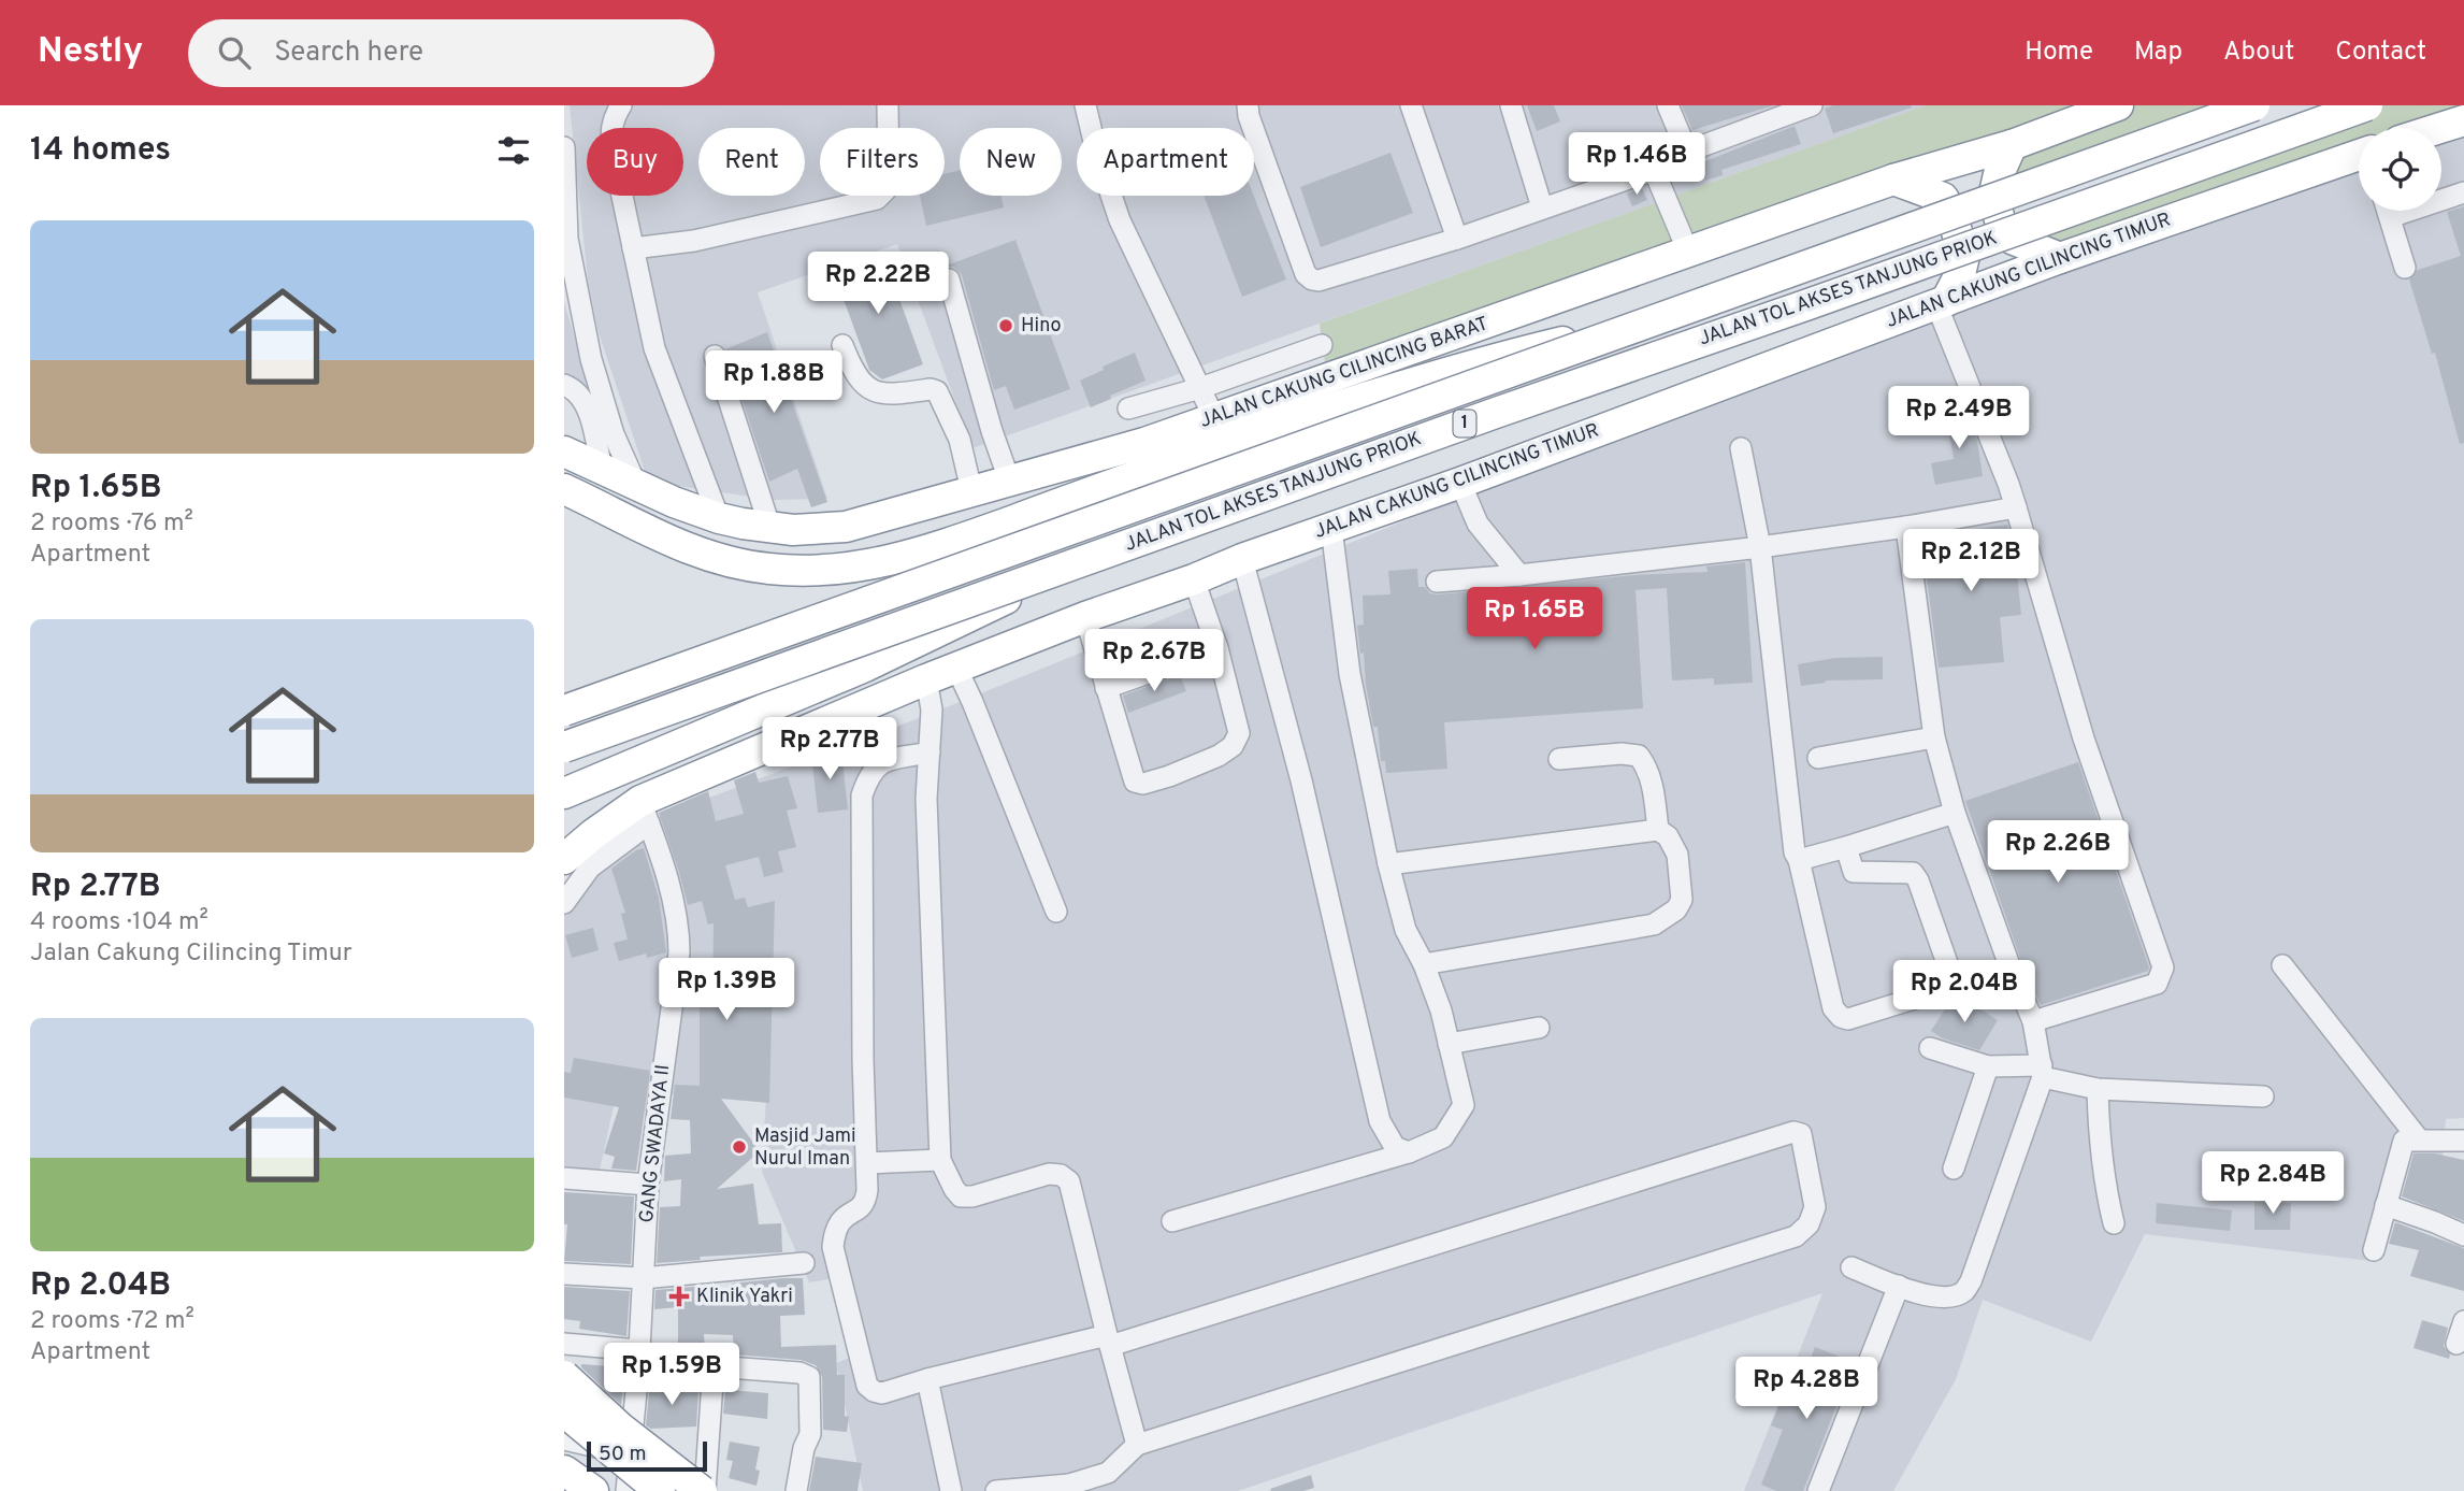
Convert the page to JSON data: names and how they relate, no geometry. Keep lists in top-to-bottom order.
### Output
{
  "streets": {
    "highway": [
      "JALAN CAKUNG CILINCING TIMUR",
      "JALAN TOL AKSES TANJUNG PRIOK",
      "JALAN CAKUNG CILINCING BARAT",
      "1"
    ],
    "street": ["GANG SWADAYA II"]
  },
  "crossings": [
    ["JALAN CAKUNG CILINCING TIMUR", "GANG SWADAYA II"]
  ],
  "places": {
    "other": ["Hino", "Masjid Jami Nurul Iman"],
    "health": ["Klinik Yakri"]
  },
  "scale_bar": "50 m",
  "page": {
    "header": "Nestly",
    "search": "Search here",
    "nav": [
      "Home",
      "Map",
      "About",
      "Contact"
    ],
    "heading": "14 homes",
    "chip": [
      "Buy",
      "Rent",
      "Filters",
      "New",
      "Apartment"
    ],
    "price": [
      "Rp 1.46B",
      "Rp 2.22B",
      "Rp 1.88B",
      "Rp 2.49B",
      "Rp 2.12B",
      "Rp 1.65B",
      "Rp 2.67B",
      "Rp 2.77B",
      "Rp 2.26B",
      "Rp 1.39B",
      "Rp 2.04B",
      "Rp 2.84B",
      "Rp 1.59B",
      "Rp 4.28B"
    ],
    "list": [
      {
        "name": "Rp 1.65B",
        "note": "2 rooms · 76 m² · Apartment"
      },
      {
        "name": "Rp 2.77B",
        "note": "4 rooms · 104 m² · Jalan Cakung Cilincing Timur"
      },
      {
        "name": "Rp 2.04B",
        "note": "2 rooms · 72 m² · Apartment"
      }
    ],
    "scale": "50 m"
  }
}
